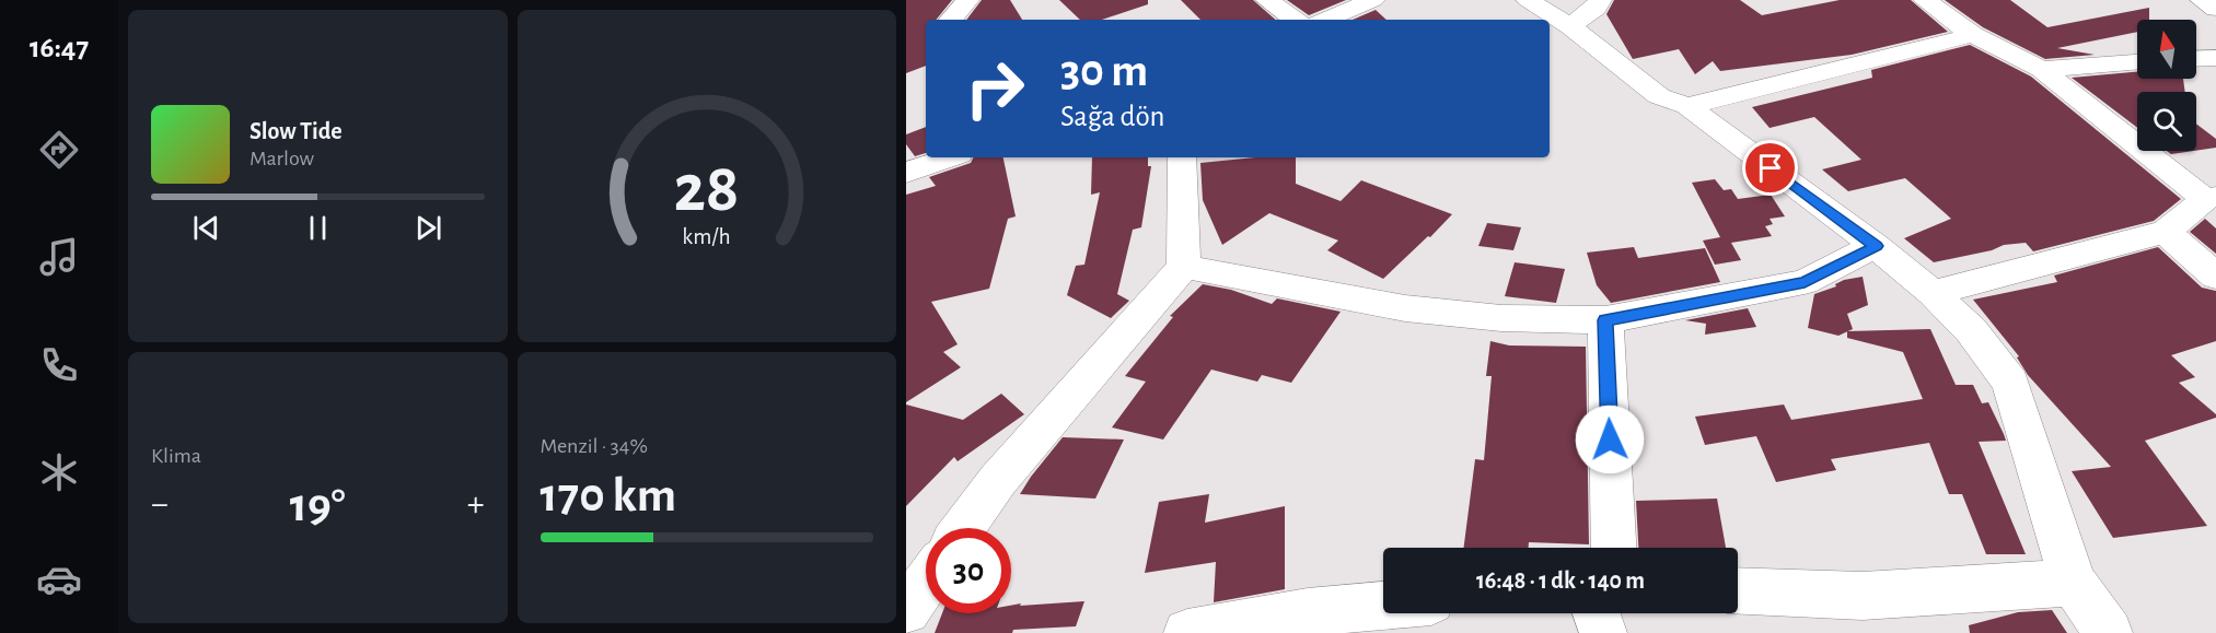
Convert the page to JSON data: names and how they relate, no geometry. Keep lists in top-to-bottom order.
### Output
{
  "north": "top",
  "page": {
    "tabs": "16:47",
    "turn": ["30 m", "Sağa dön"],
    "song": ["Slow Tide", "Marlow"],
    "tile": [
      "Klima",
      ["Menzil · 34%", "170 km"]
    ],
    "heat": ["−", "19°", "+"],
    "limit": "30",
    "trip": "16:48 · 1 dk · 140 m",
    "gauge": ["28", "km/h"]
  }
}
